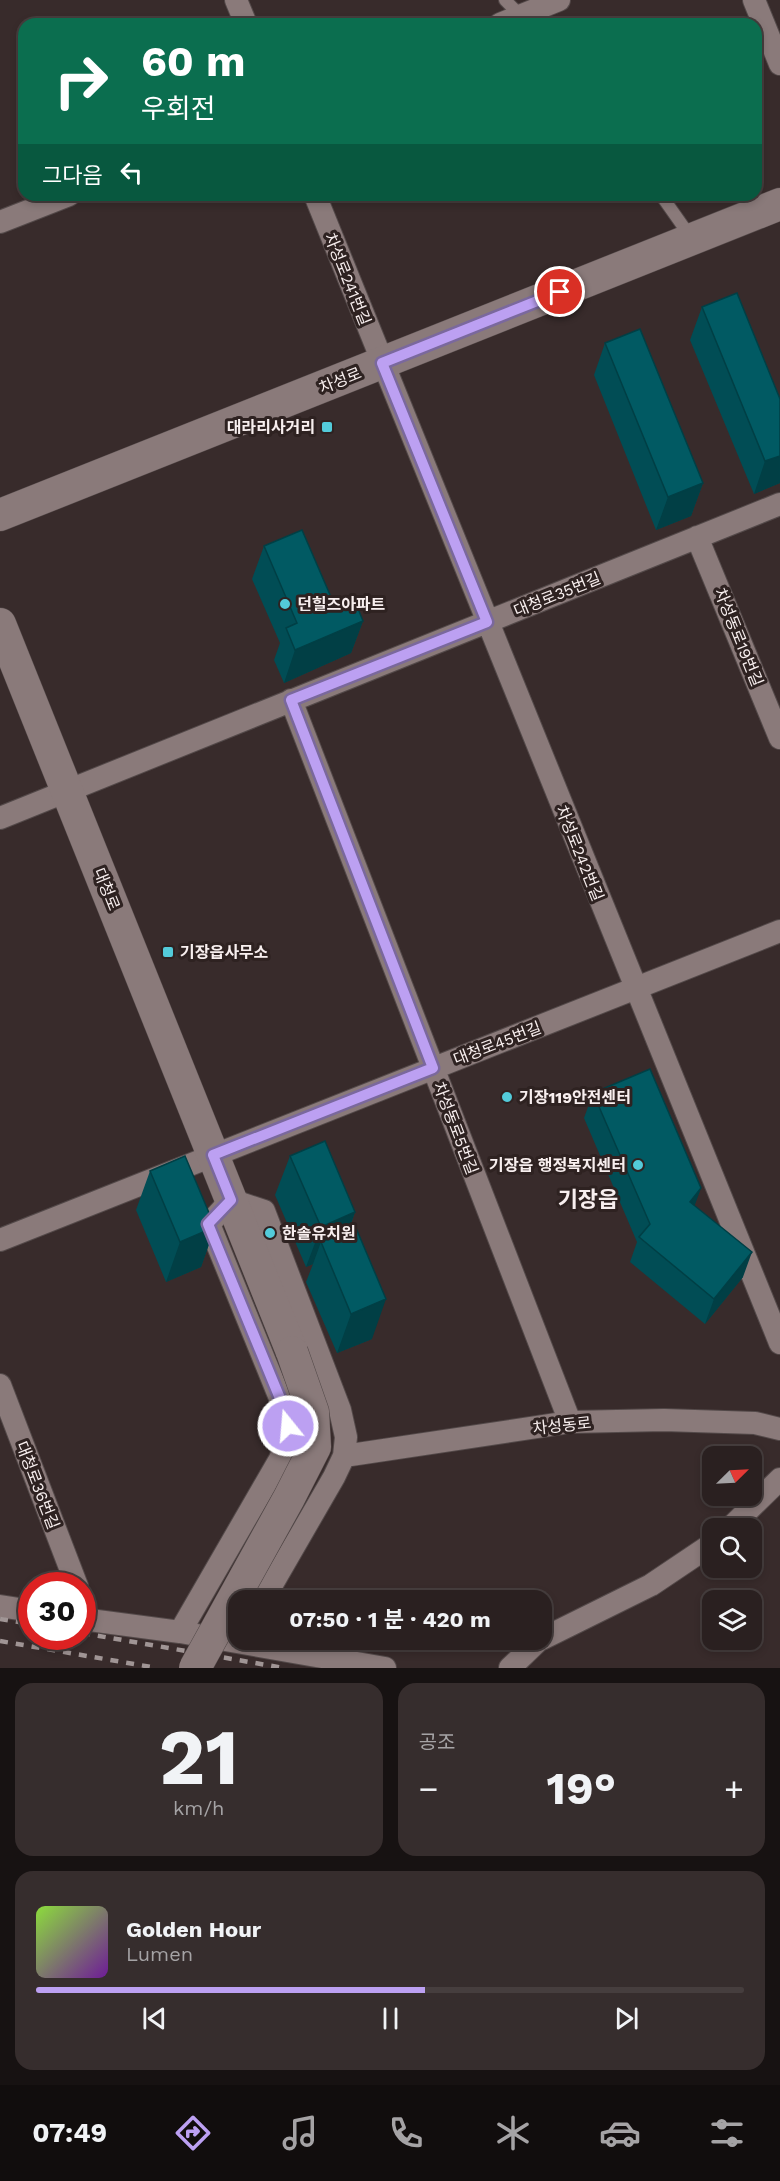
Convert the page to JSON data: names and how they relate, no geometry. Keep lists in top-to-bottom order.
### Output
{
  "streets": {
    "main road": ["차성로", "대청로"],
    "street": [
      "차성로241번길",
      "대청로35번길",
      "차성동로19번길",
      "차성로242번길",
      "대청로45번길",
      "차성동로5번길",
      "차성동로",
      "대청로36번길"
    ]
  },
  "crossings": [
    ["차성로241번길", "차성로"],
    ["차성로241번길", "차성로242번길"],
    ["차성로", "차성로242번길"],
    ["대청로35번길", "차성동로19번길"],
    ["대청로35번길", "차성로242번길"],
    ["대청로35번길", "대청로"],
    ["대청로35번길", "차성동로5번길"],
    ["차성로242번길", "대청로45번길"],
    ["대청로", "대청로45번길"],
    ["대청로45번길", "차성동로5번길"],
    ["차성동로5번길", "차성동로"]
  ],
  "districts": ["기장읍"],
  "places": {
    "transit": ["대라리사거리", "기장읍사무소"],
    "other": [
      "던힐즈아파트",
      "기장119안전센터",
      "기장읍 행정복지센터",
      "한솔유치원"
    ]
  },
  "north": "top right",
  "page": {
    "turn": ["60 m", "우회전"],
    "then": "그다음",
    "limit": "30",
    "trip": "07:50 · 1 분 · 420 m",
    "tile": [
      ["21", "km/h"],
      "공조"
    ],
    "heat": ["−", "19°", "+"],
    "song": ["Golden Hour", "Lumen"],
    "tabs": "07:49"
  }
}
